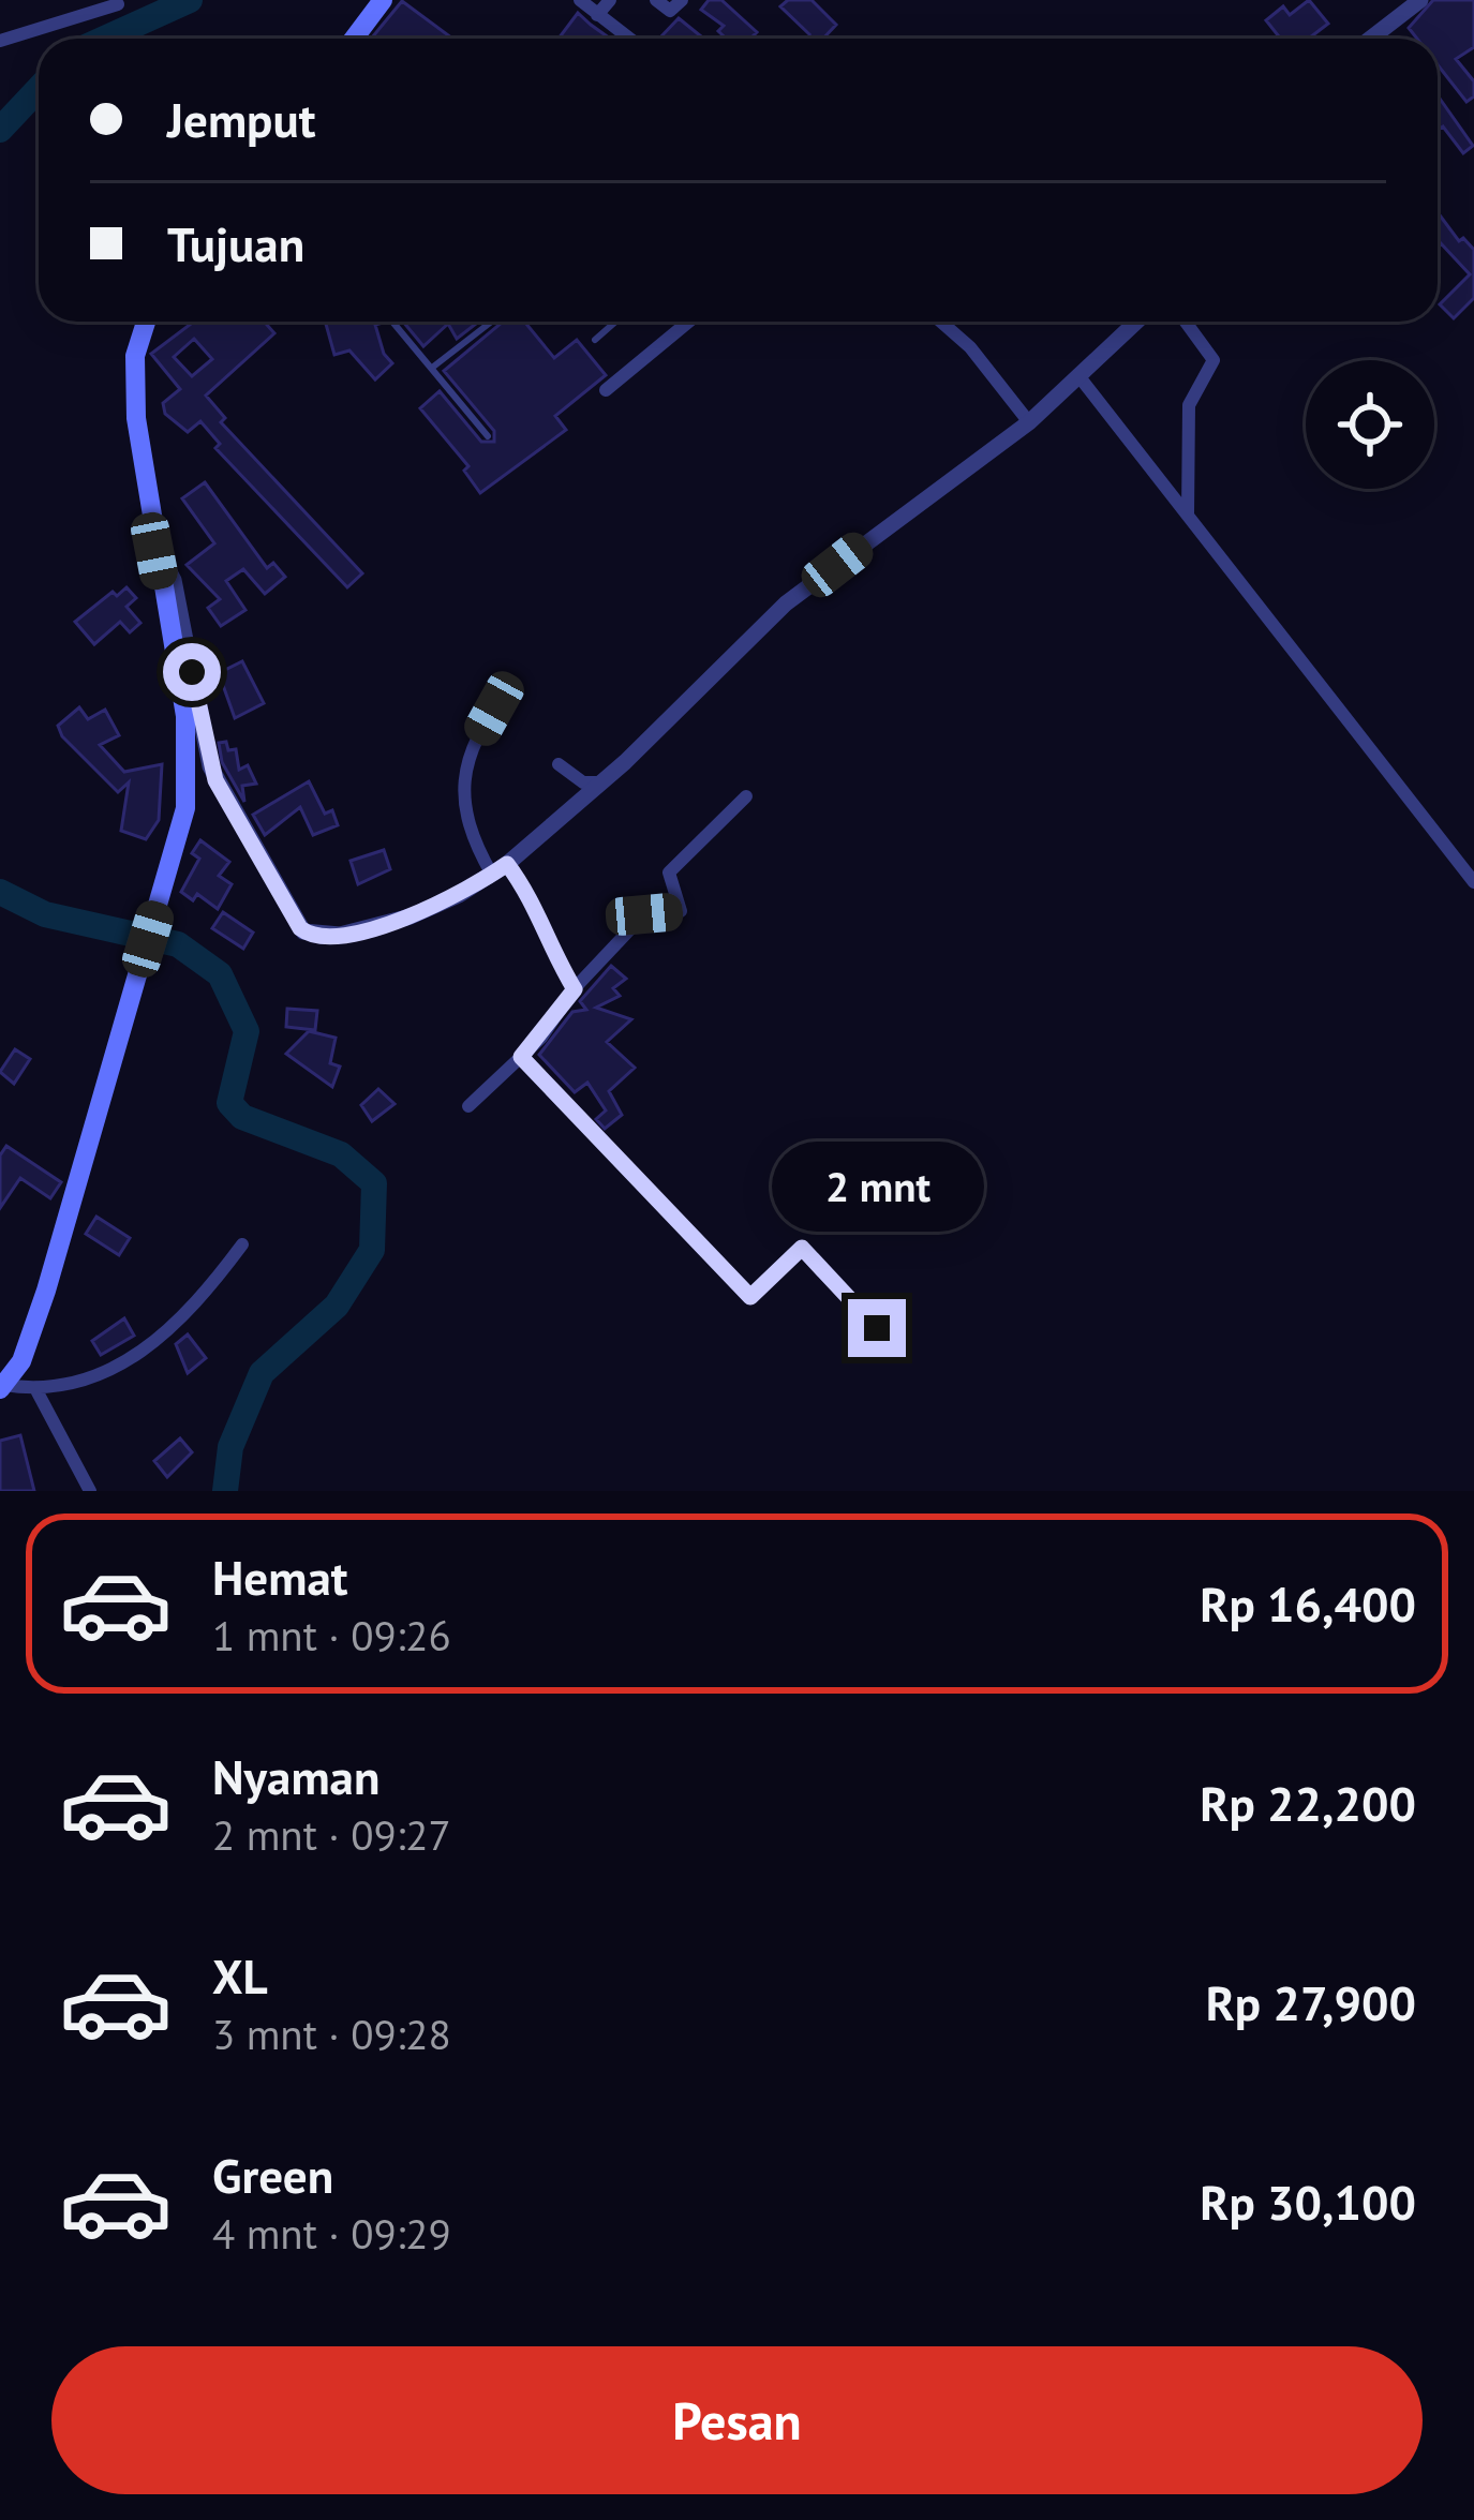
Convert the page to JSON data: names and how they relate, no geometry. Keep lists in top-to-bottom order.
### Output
{
  "page": {
    "banner": ["Jemput", "Tujuan"],
    "bubble": "2 mnt",
    "list": [
      {
        "name": "Hemat",
        "note": "1 mnt · 09:26",
        "value": "Rp 16,400"
      },
      {
        "name": "Nyaman",
        "note": "2 mnt · 09:27",
        "value": "Rp 22,200"
      },
      {
        "name": "XL",
        "note": "3 mnt · 09:28",
        "value": "Rp 27,900"
      },
      {
        "name": "Green",
        "note": "4 mnt · 09:29",
        "value": "Rp 30,100"
      }
    ],
    "buttons": "Pesan"
  }
}
